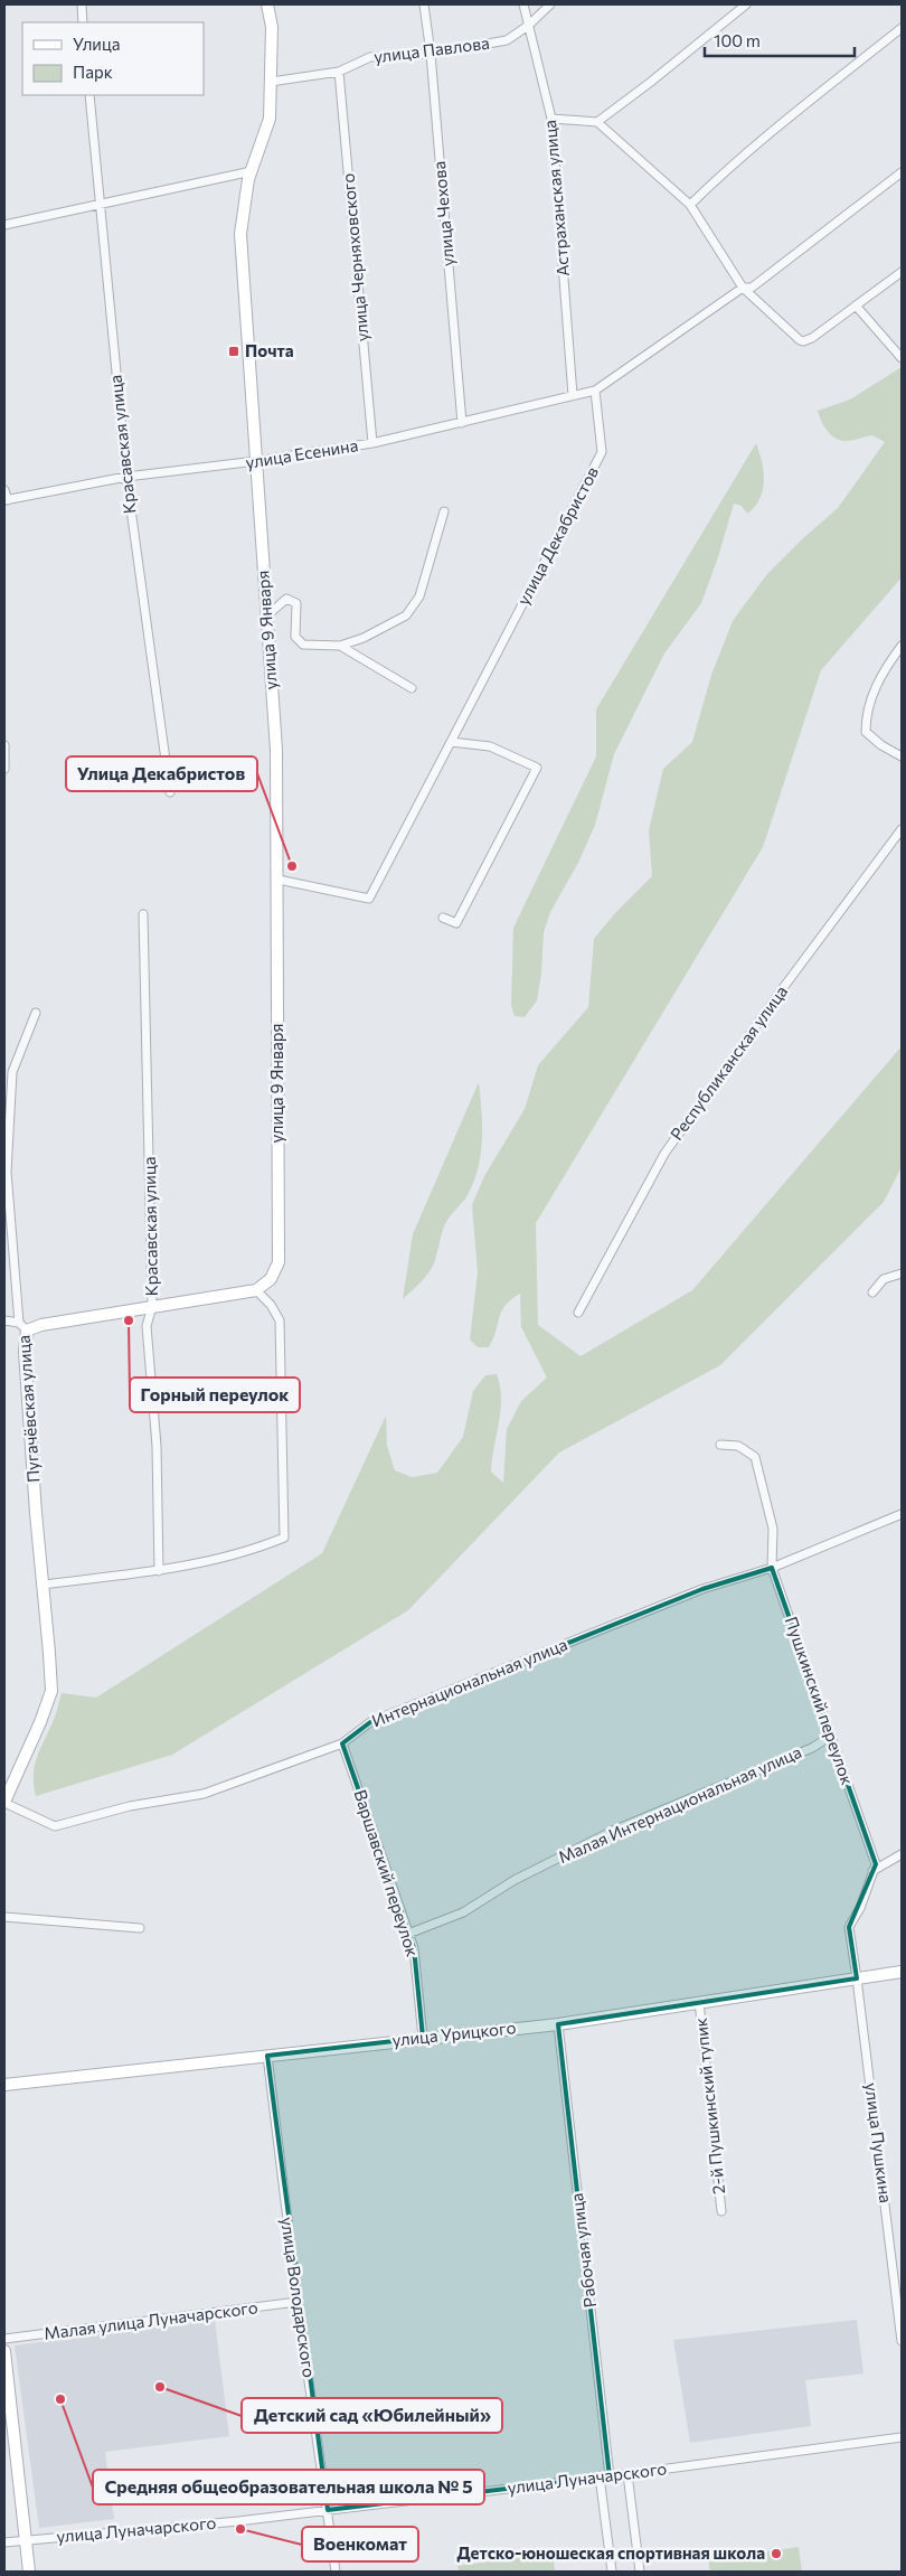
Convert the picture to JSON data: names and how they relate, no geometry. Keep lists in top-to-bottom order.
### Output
{
  "streets": {
    "main road": ["улица 9 Января", "Пугачёвская улица", "улица Урицкого"],
    "street": [
      "улица Павлова",
      "Астраханская улица",
      "улица Чехова",
      "улица Черняховского",
      "Красавская улица",
      "улица Есенина",
      "улица Декабристов",
      "Республиканская улица",
      "Интернациональная улица",
      "Пушкинский переулок",
      "Малая Интернациональная улица",
      "Варшавский переулок",
      "2-й Пушкинский тупик",
      "улица Пушкина",
      "Рабочая улица",
      "улица Володарского",
      "Малая улица Луначарского",
      "улица Луначарского"
    ]
  },
  "crossings": [
    ["улица Павлова", "Астраханская улица"],
    ["улица Павлова", "улица Чехова"],
    ["улица Павлова", "улица Черняховского"],
    ["улица Павлова", "улица 9 Января"],
    ["Астраханская улица", "улица Есенина"],
    ["улица Чехова", "улица Есенина"],
    ["улица Черняховского", "улица Есенина"],
    ["Красавская улица", "улица Есенина"],
    ["улица Есенина", "улица Декабристов"],
    ["улица Есенина", "улица 9 Января"],
    ["улица Декабристов", "улица 9 Января"],
    ["Пугачёвская улица", "Интернациональная улица"],
    ["Интернациональная улица", "Пушкинский переулок"],
    ["Интернациональная улица", "Варшавский переулок"],
    ["Пушкинский переулок", "Малая Интернациональная улица"],
    ["Пушкинский переулок", "улица Урицкого"],
    ["Пушкинский переулок", "улица Пушкина"],
    ["Малая Интернациональная улица", "Варшавский переулок"],
    ["Варшавский переулок", "улица Урицкого"],
    ["улица Урицкого", "2-й Пушкинский тупик"],
    ["улица Урицкого", "улица Пушкина"],
    ["улица Урицкого", "Рабочая улица"],
    ["улица Урицкого", "улица Володарского"],
    ["Рабочая улица", "улица Луначарского"],
    ["улица Володарского", "Малая улица Луначарского"],
    ["улица Володарского", "улица Луначарского"]
  ],
  "places": {
    "transit": ["Почта"],
    "other": [
      "Улица Декабристов",
      "Горный переулок",
      "Детский сад «Юбилейный»",
      "Средняя общеобразовательная школа № 5",
      "Военкомат",
      "Детско-юношеская спортивная школа"
    ]
  },
  "legend": ["Улица", "Парк"],
  "scale_bar": "100 m"
}
